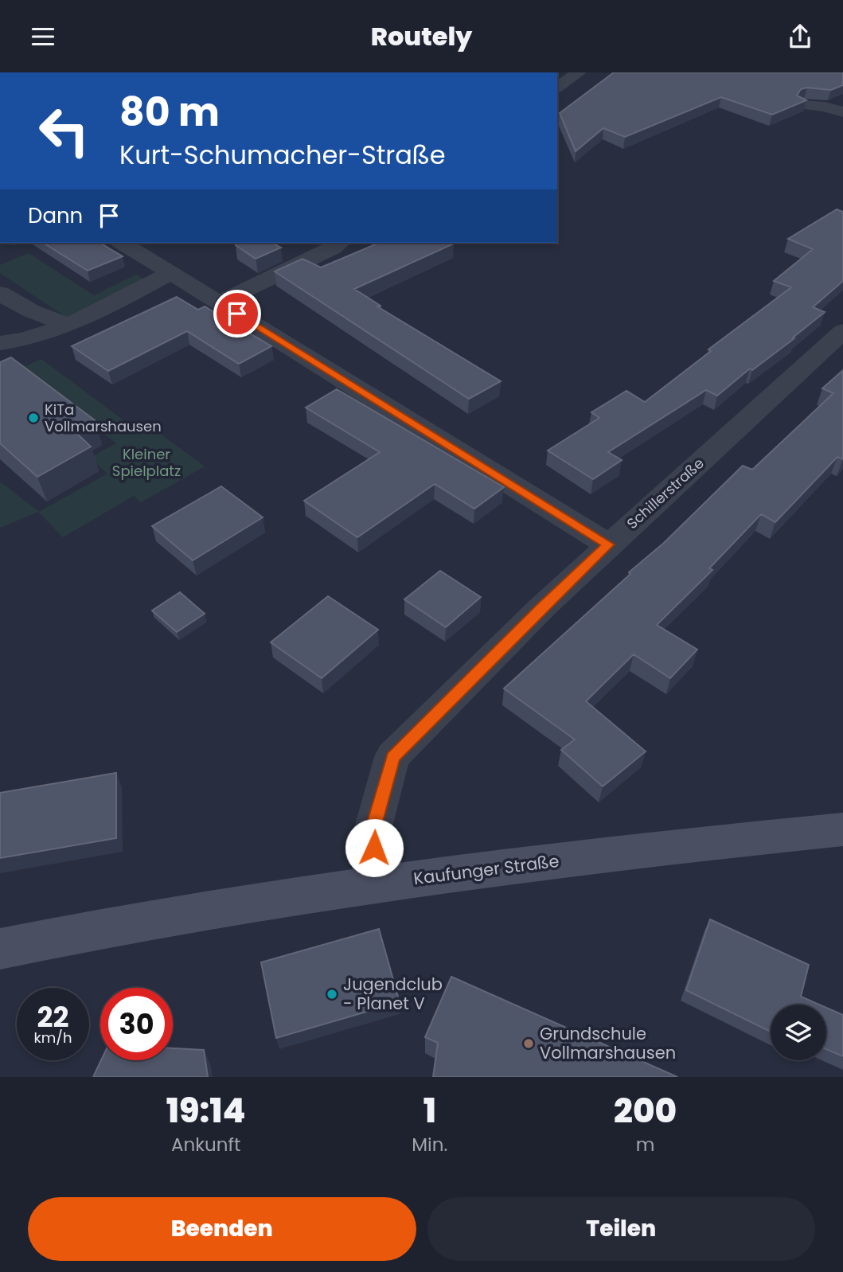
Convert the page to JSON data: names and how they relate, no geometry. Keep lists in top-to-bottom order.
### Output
{
  "streets": {
    "main road": ["Kaufunger Straße"],
    "street": ["Schillerstraße"]
  },
  "crossings": [
    ["Schillerstraße", "Kaufunger Straße"]
  ],
  "parks": ["Kleiner Spielplatz"],
  "places": ["KiTa Vollmarshausen", "Jugendclub - Planet V", "Grundschule Vollmarshausen"],
  "page": {
    "header": "Routely",
    "turn": ["80 m", "Kurt-Schumacher-Straße"],
    "then": "Dann",
    "speed": "22 km/h",
    "limit": "30",
    "eta": [
      "19:14",
      "Ankunft",
      "1",
      "Min.",
      "200",
      "m"
    ],
    "buttons": ["Beenden", "Teilen"]
  }
}
